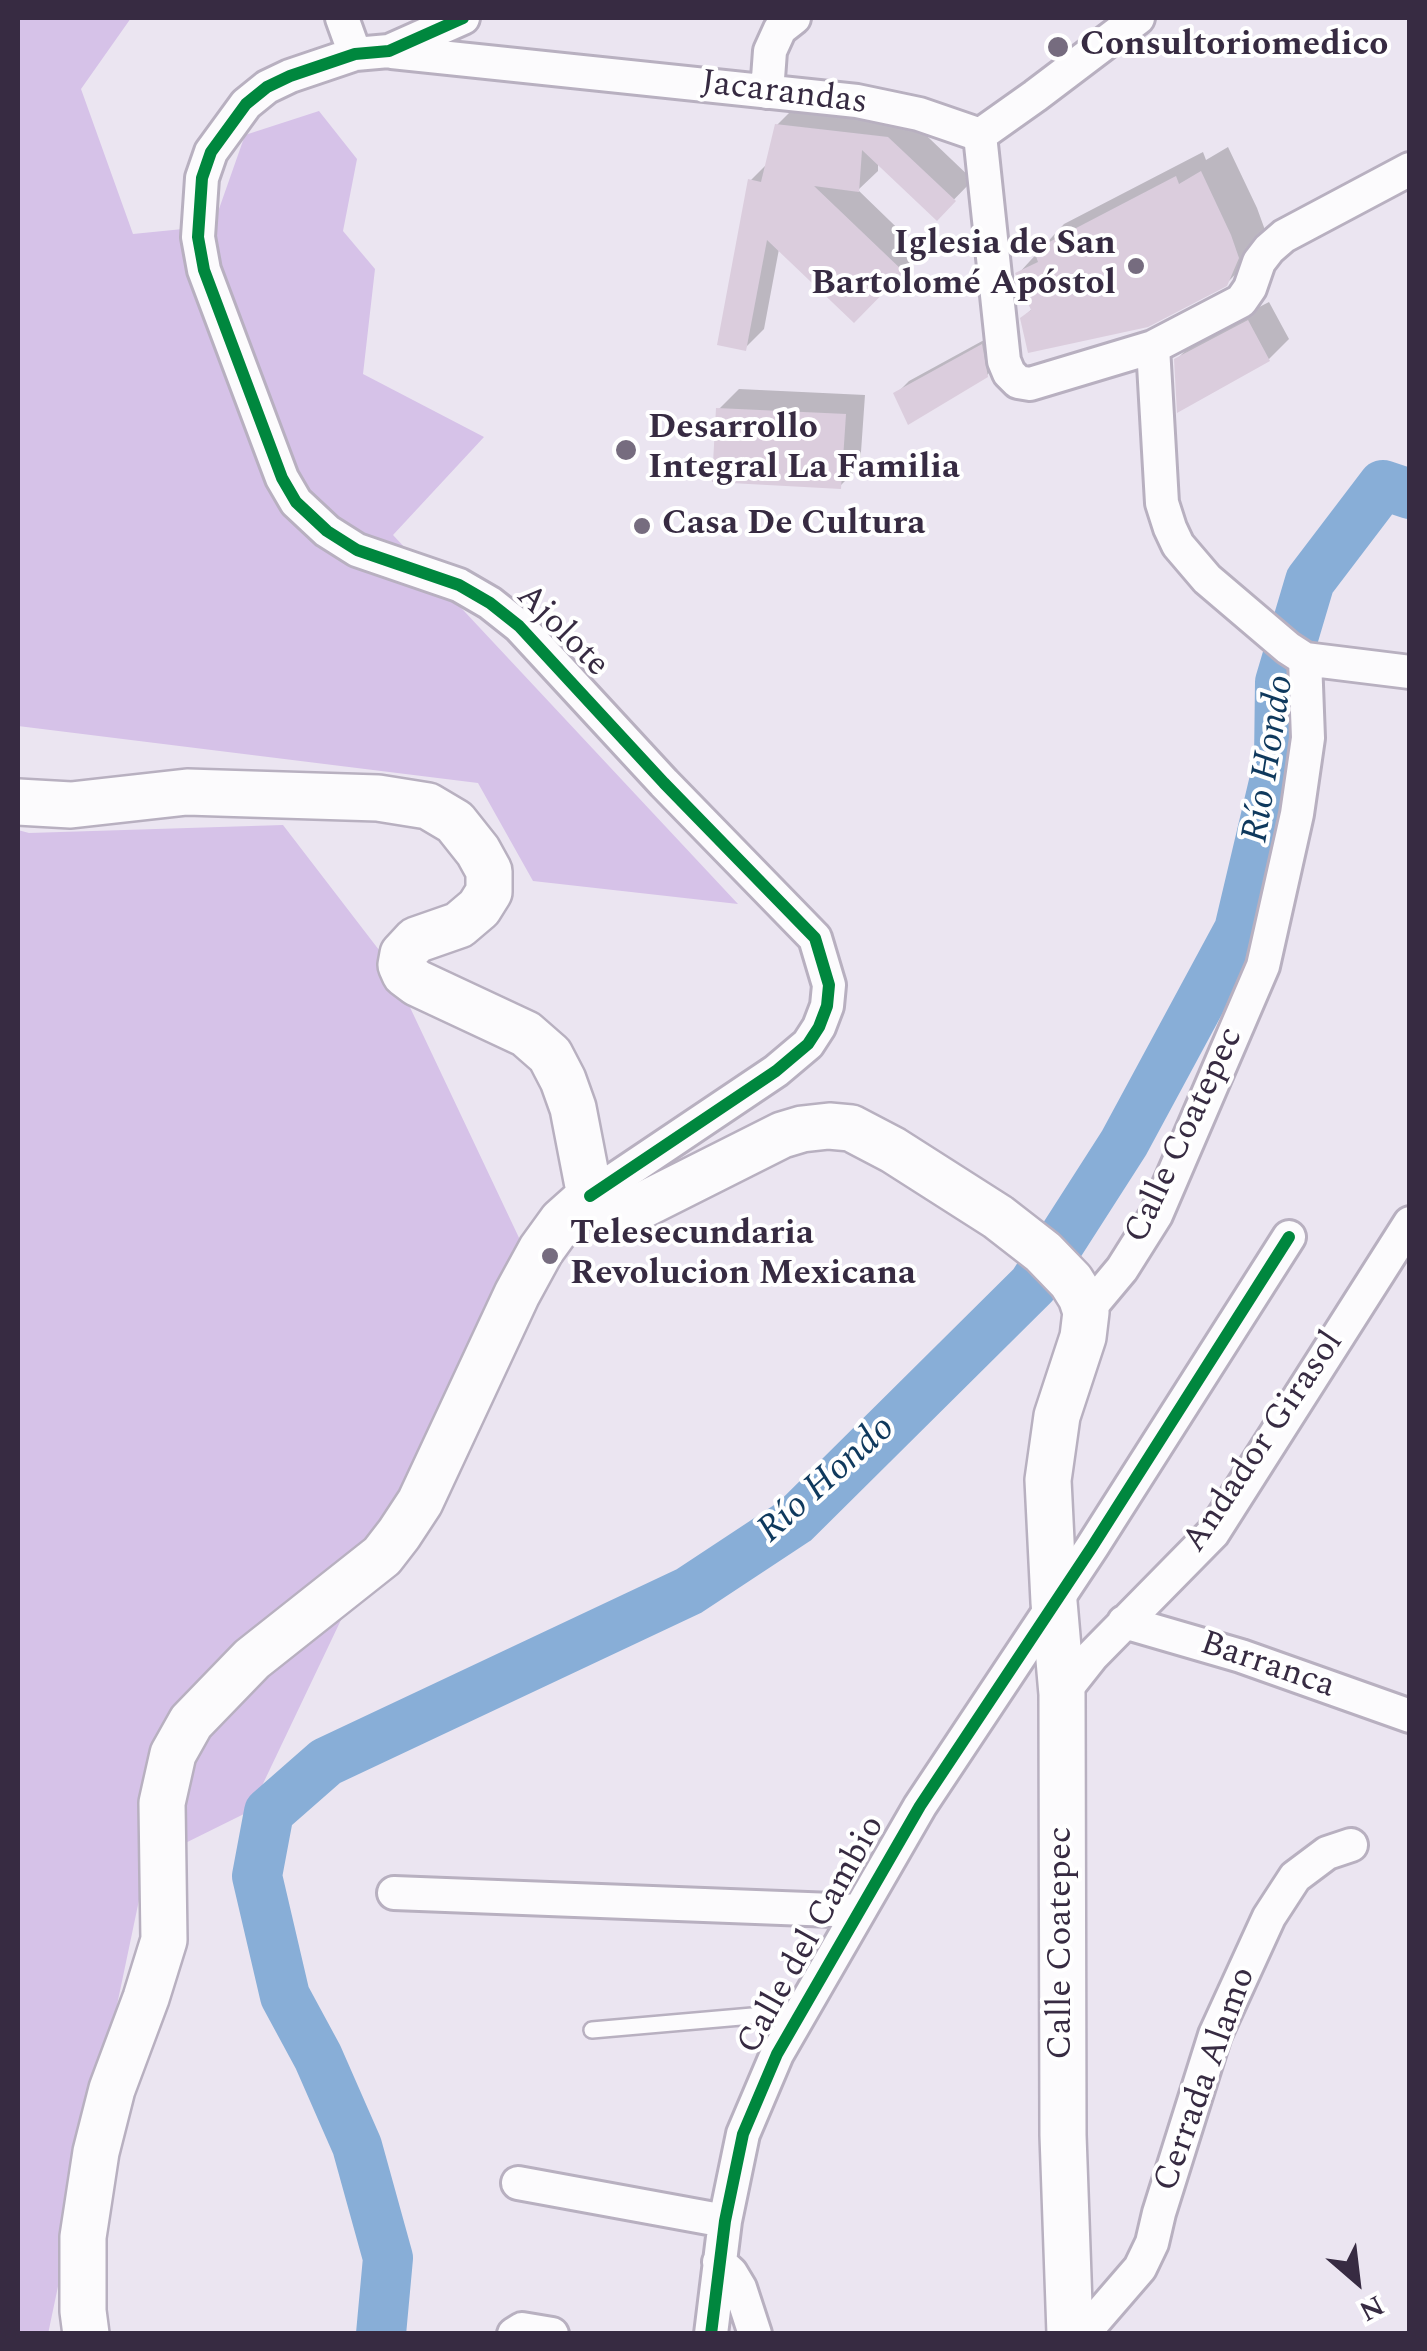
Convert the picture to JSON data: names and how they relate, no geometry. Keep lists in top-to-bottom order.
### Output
{
  "streets": {
    "main road": ["Calle Coatepec"],
    "street": [
      "Jacarandas",
      "Ajolote",
      "Andador Girasol",
      "Barranca",
      "Calle del Cambio",
      "Cerrada Alamo"
    ]
  },
  "crossings": [
    ["Jacarandas", "Ajolote"],
    ["Calle Coatepec", "Andador Girasol"],
    ["Calle Coatepec", "Calle del Cambio"],
    ["Andador Girasol", "Barranca"]
  ],
  "water": ["Río Hondo"],
  "places": [
    "Consultoriomedico",
    "Iglesia de San Bartolomé Apóstol",
    "Desarrollo Integral La Familia",
    "Casa De Cultura",
    "Telesecundaria Revolucion Mexicana"
  ],
  "north": "bottom right"
}
